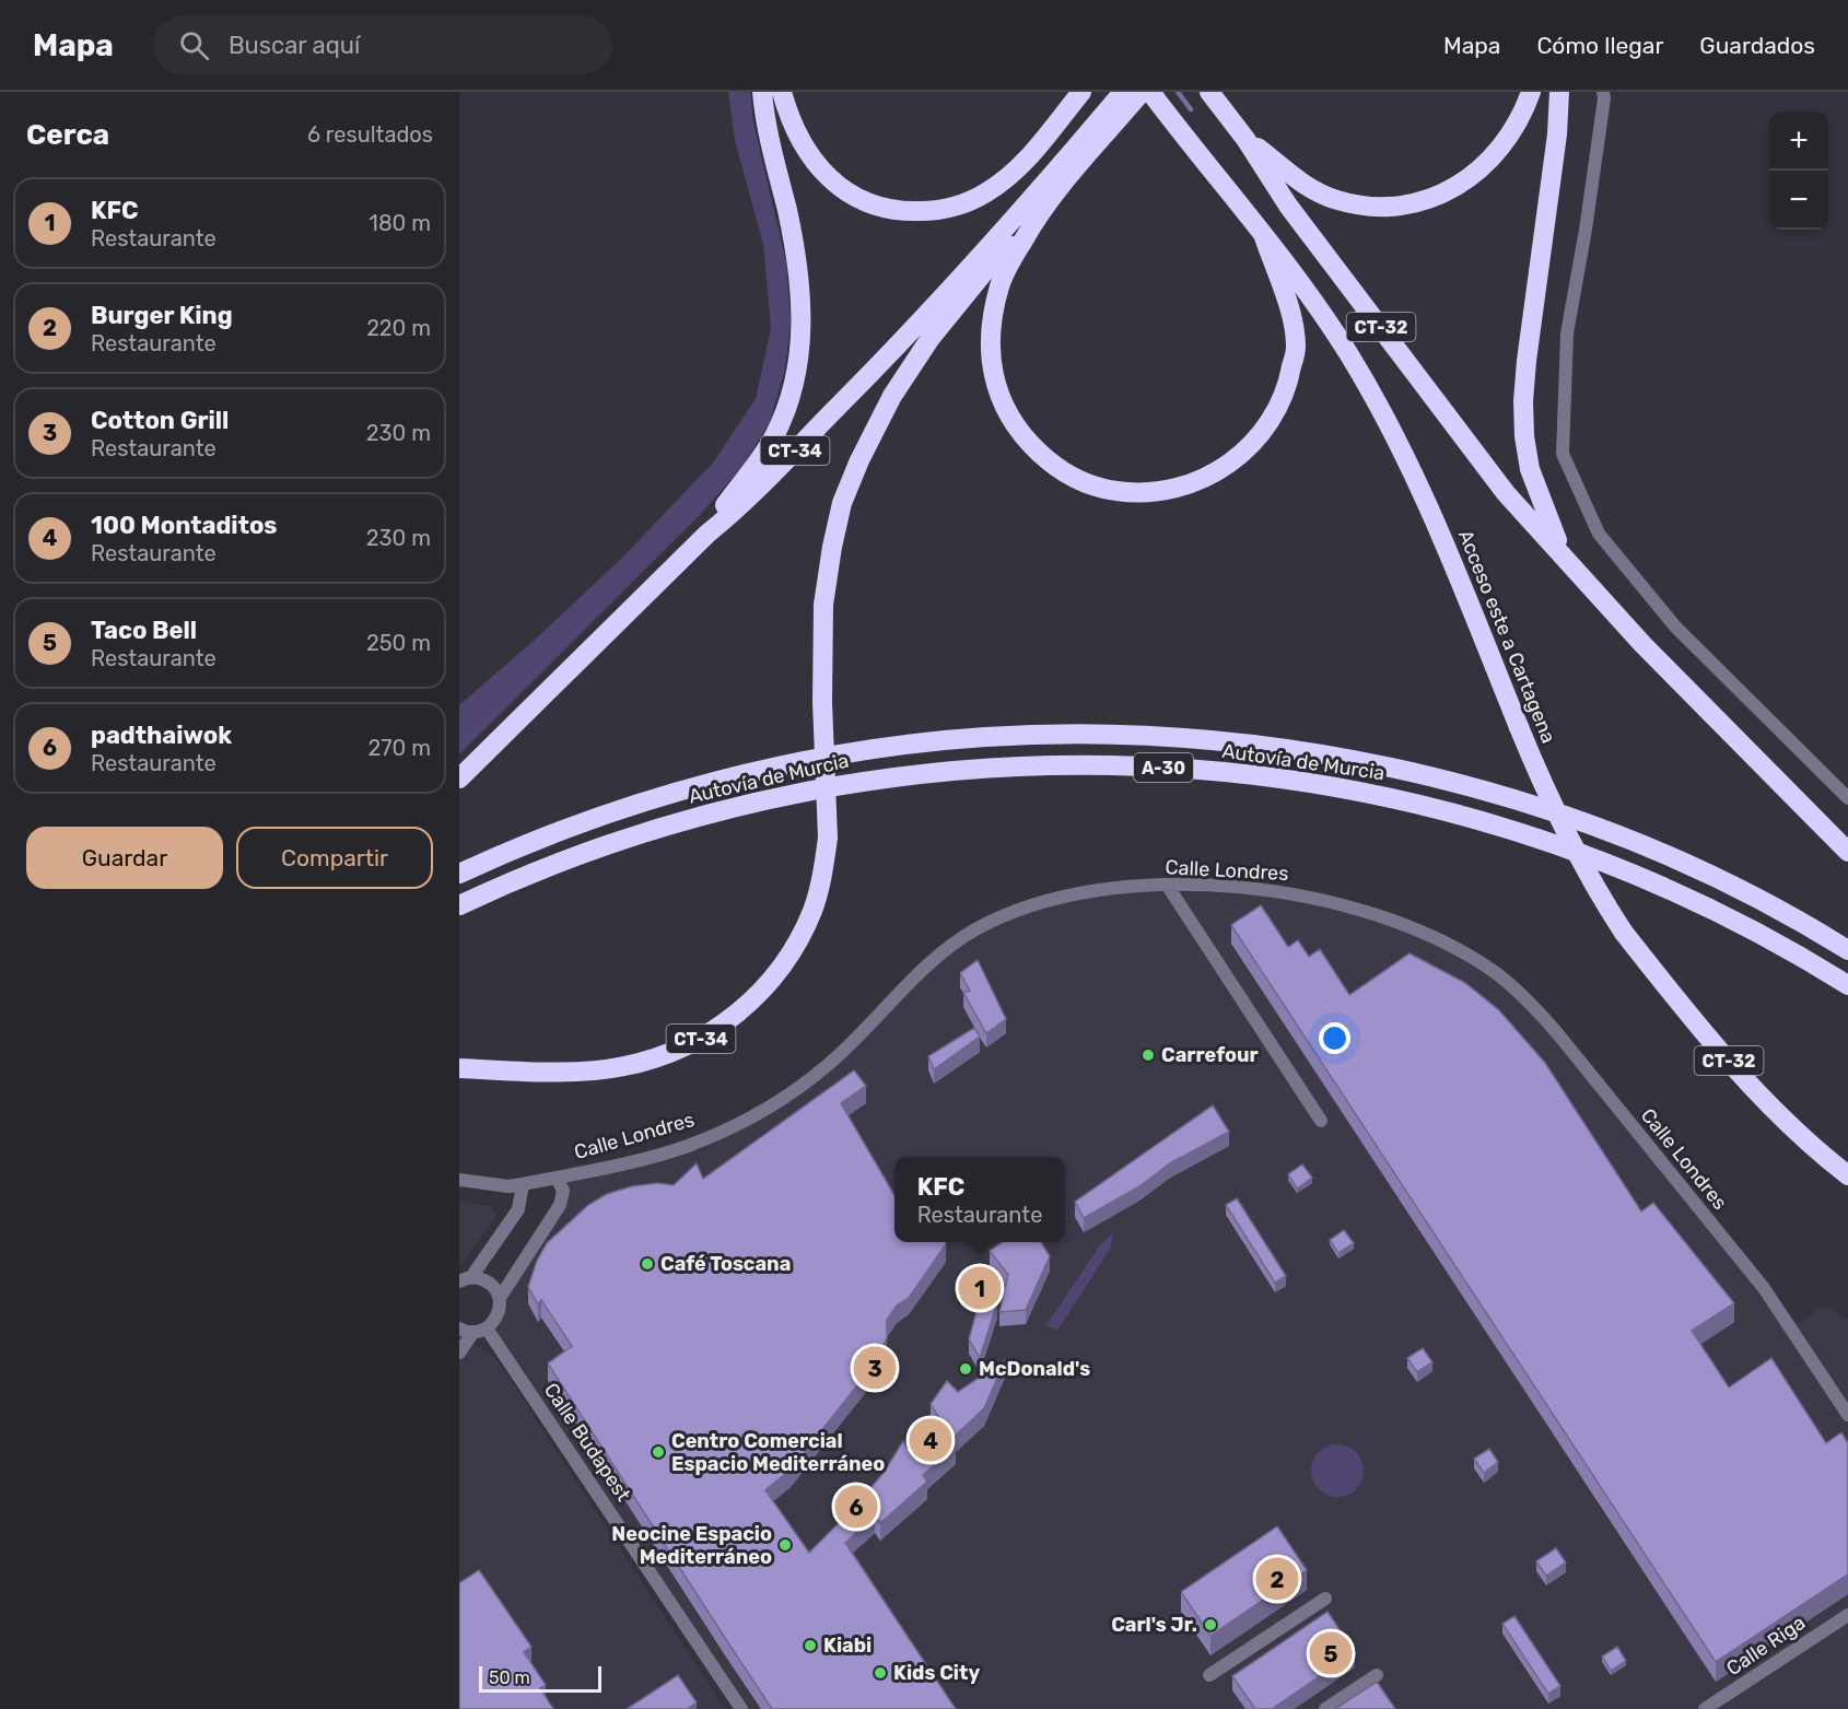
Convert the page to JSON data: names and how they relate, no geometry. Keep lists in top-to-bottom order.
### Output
{
  "streets": {
    "highway": [
      "CT-32",
      "CT-34",
      "Acceso este a Cartagena",
      "Autovía de Murcia",
      "A-30"
    ],
    "street": ["Calle Londres", "Calle Budapest", "Calle Riga"]
  },
  "places": [
    "Carrefour",
    "Café Toscana",
    "McDonald's",
    "Centro Comercial Espacio Mediterráneo",
    "Neocine Espacio Mediterráneo",
    "Carl's Jr.",
    "Kiabi",
    "Kids City"
  ],
  "scale_bar": "50 m",
  "page": {
    "header": "Mapa",
    "search": "Buscar aquí",
    "nav": ["Mapa", "Cómo llegar", "Guardados"],
    "heading": ["Cerca", "6 resultados"],
    "map_buttons": ["+", "−"],
    "list": [
      {
        "mark": "1",
        "name": "KFC",
        "note": "Restaurante",
        "value": "180 m"
      },
      {
        "mark": "2",
        "name": "Burger King",
        "note": "Restaurante",
        "value": "220 m"
      },
      {
        "mark": "3",
        "name": "Cotton Grill",
        "note": "Restaurante",
        "value": "230 m"
      },
      {
        "mark": "4",
        "name": "100 Montaditos",
        "note": "Restaurante",
        "value": "230 m"
      },
      {
        "mark": "5",
        "name": "Taco Bell",
        "note": "Restaurante",
        "value": "250 m"
      },
      {
        "mark": "6",
        "name": "padthaiwok",
        "note": "Restaurante",
        "value": "270 m"
      }
    ],
    "buttons": ["Guardar", "Compartir"],
    "popup": ["KFC", "Restaurante"],
    "pins": [
      "1",
      "3",
      "4",
      "6",
      "2",
      "5"
    ],
    "scale": "50 m"
  }
}
